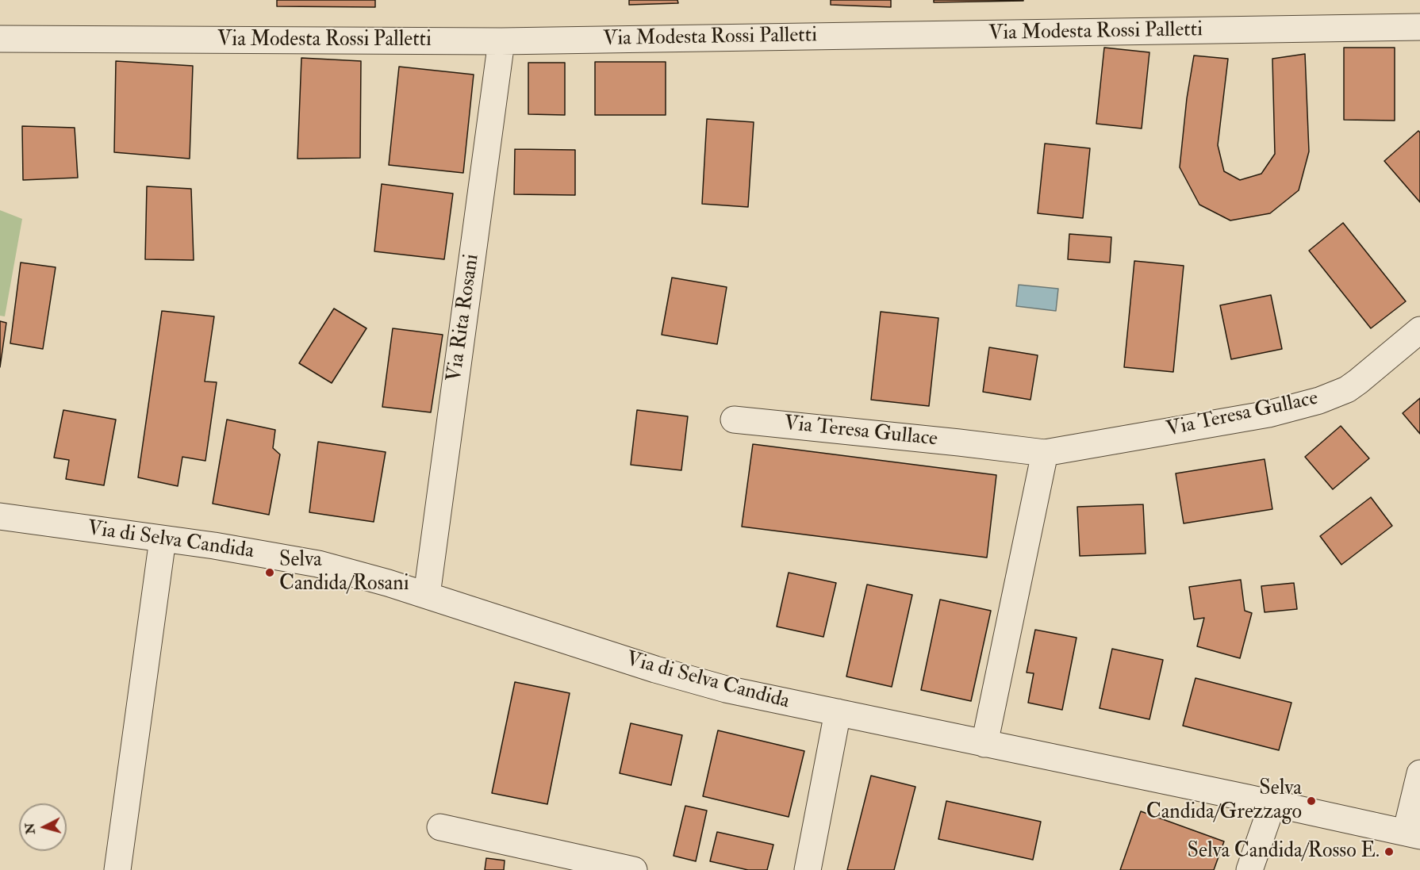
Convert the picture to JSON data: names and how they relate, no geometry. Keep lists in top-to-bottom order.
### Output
{
  "streets": {
    "street": [
      "Via Modesta Rossi Palletti",
      "Via Rita Rosani",
      "Via Teresa Gullace",
      "Via di Selva Candida"
    ]
  },
  "crossings": [
    ["Via Modesta Rossi Palletti", "Via Rita Rosani"],
    ["Via Rita Rosani", "Via di Selva Candida"]
  ],
  "places": ["Selva Candida/Rosani", "Selva Candida/Grezzago", "Selva Candida/Rosso E."],
  "north": "left"
}
